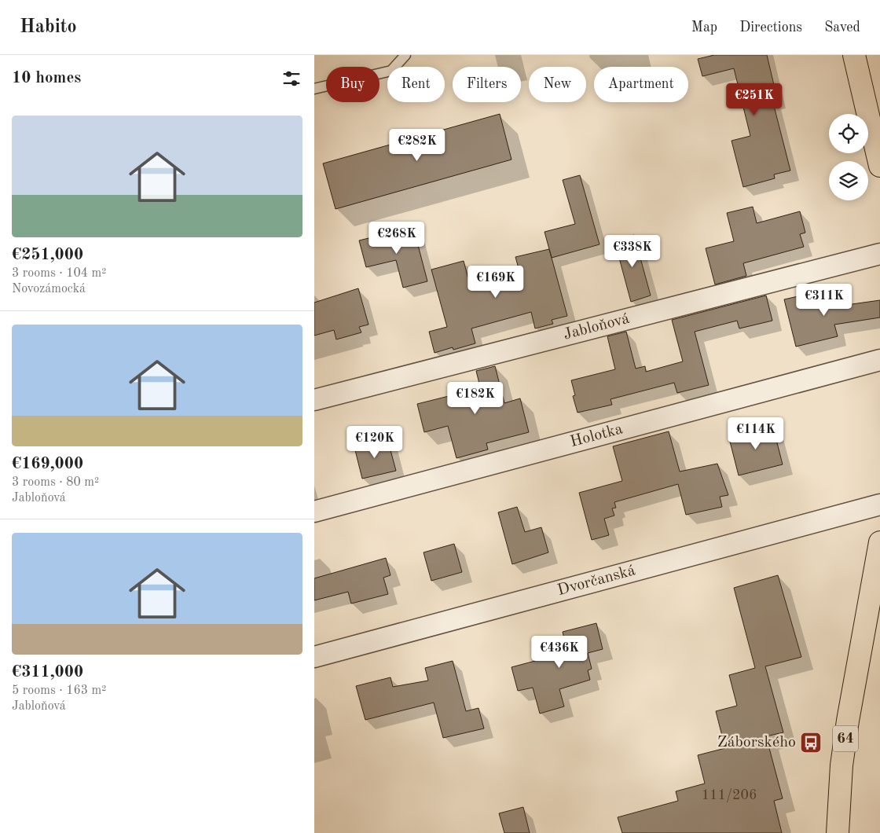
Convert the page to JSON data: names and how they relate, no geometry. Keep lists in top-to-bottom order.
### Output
{
  "streets": {
    "main road": ["64"],
    "street": ["Jabloňová", "Holotka", "Dvorčanská"]
  },
  "places": {
    "bus stop": ["Záborského"]
  },
  "house_numbers": ["111/206"],
  "page": {
    "header": "Habito",
    "nav": ["Map", "Directions", "Saved"],
    "heading": "10 homes",
    "chip": [
      "Buy",
      "Rent",
      "Filters",
      "New",
      "Apartment"
    ],
    "price": [
      "€251K",
      "€282K",
      "€268K",
      "€338K",
      "€169K",
      "€311K",
      "€182K",
      "€114K",
      "€120K",
      "€436K"
    ],
    "list": [
      {
        "name": "€251,000",
        "note": "3 rooms · 104 m² · Novozámocká"
      },
      {
        "name": "€169,000",
        "note": "3 rooms · 80 m² · Jabloňová"
      },
      {
        "name": "€311,000",
        "note": "5 rooms · 163 m² · Jabloňová"
      }
    ]
  }
}
